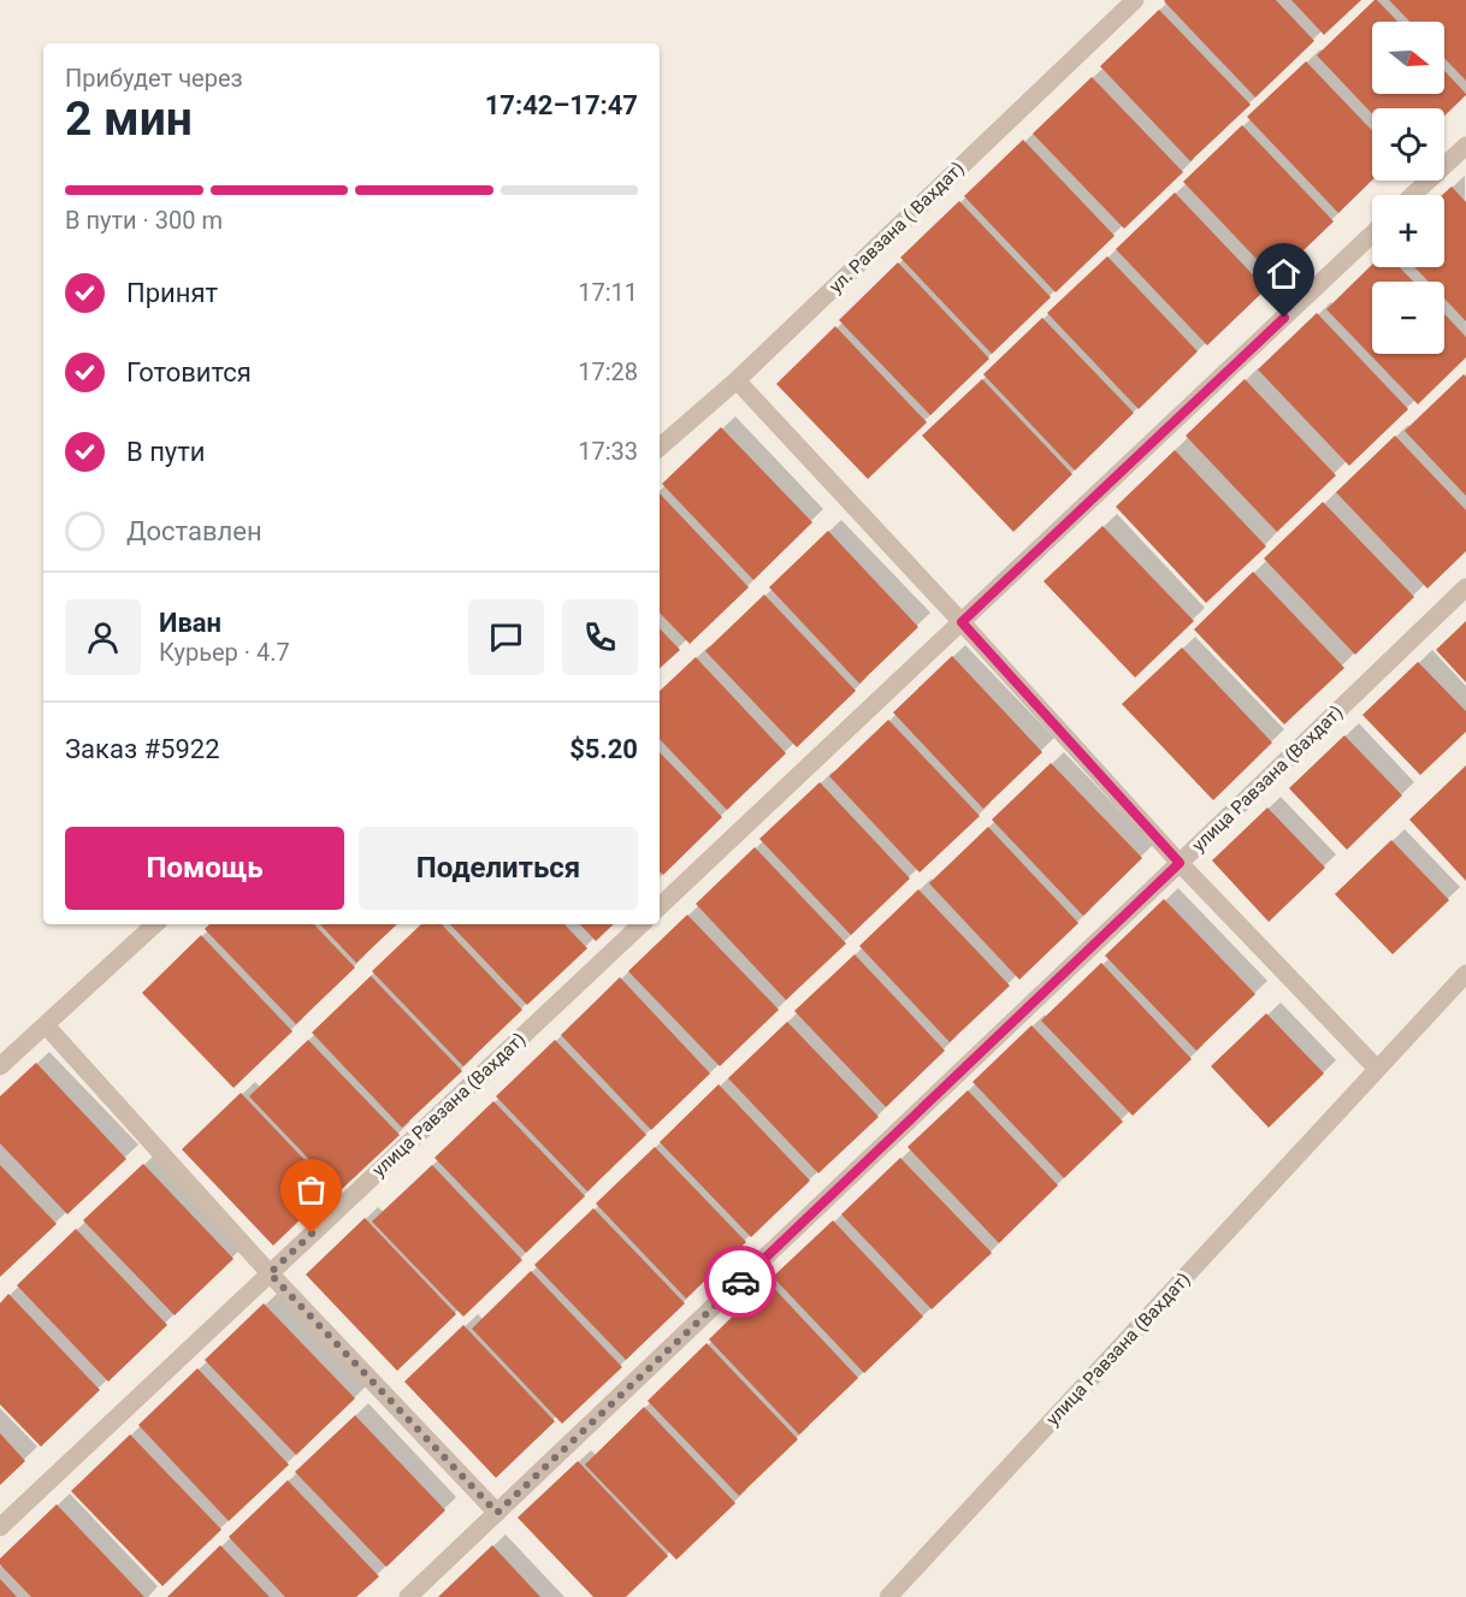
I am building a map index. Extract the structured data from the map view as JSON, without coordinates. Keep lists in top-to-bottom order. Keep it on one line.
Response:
{"streets":{"street":["ул. Равзана ( Вахдат)","улица Равзана (Вахдат)"]},"north":"right","page":{"map_buttons":["+","−"],"heading":["2 мин","Прибудет через","17:42–17:47"],"panel":["Иван","Курьер · 4.7","Заказ #5922","$5.20"],"bar":"В пути · 300 m","list":[["Принят","17:11"],["Готовится","17:28"],["В пути","17:33"],"Доставлен"],"buttons":["Помощь","Поделиться"]}}
